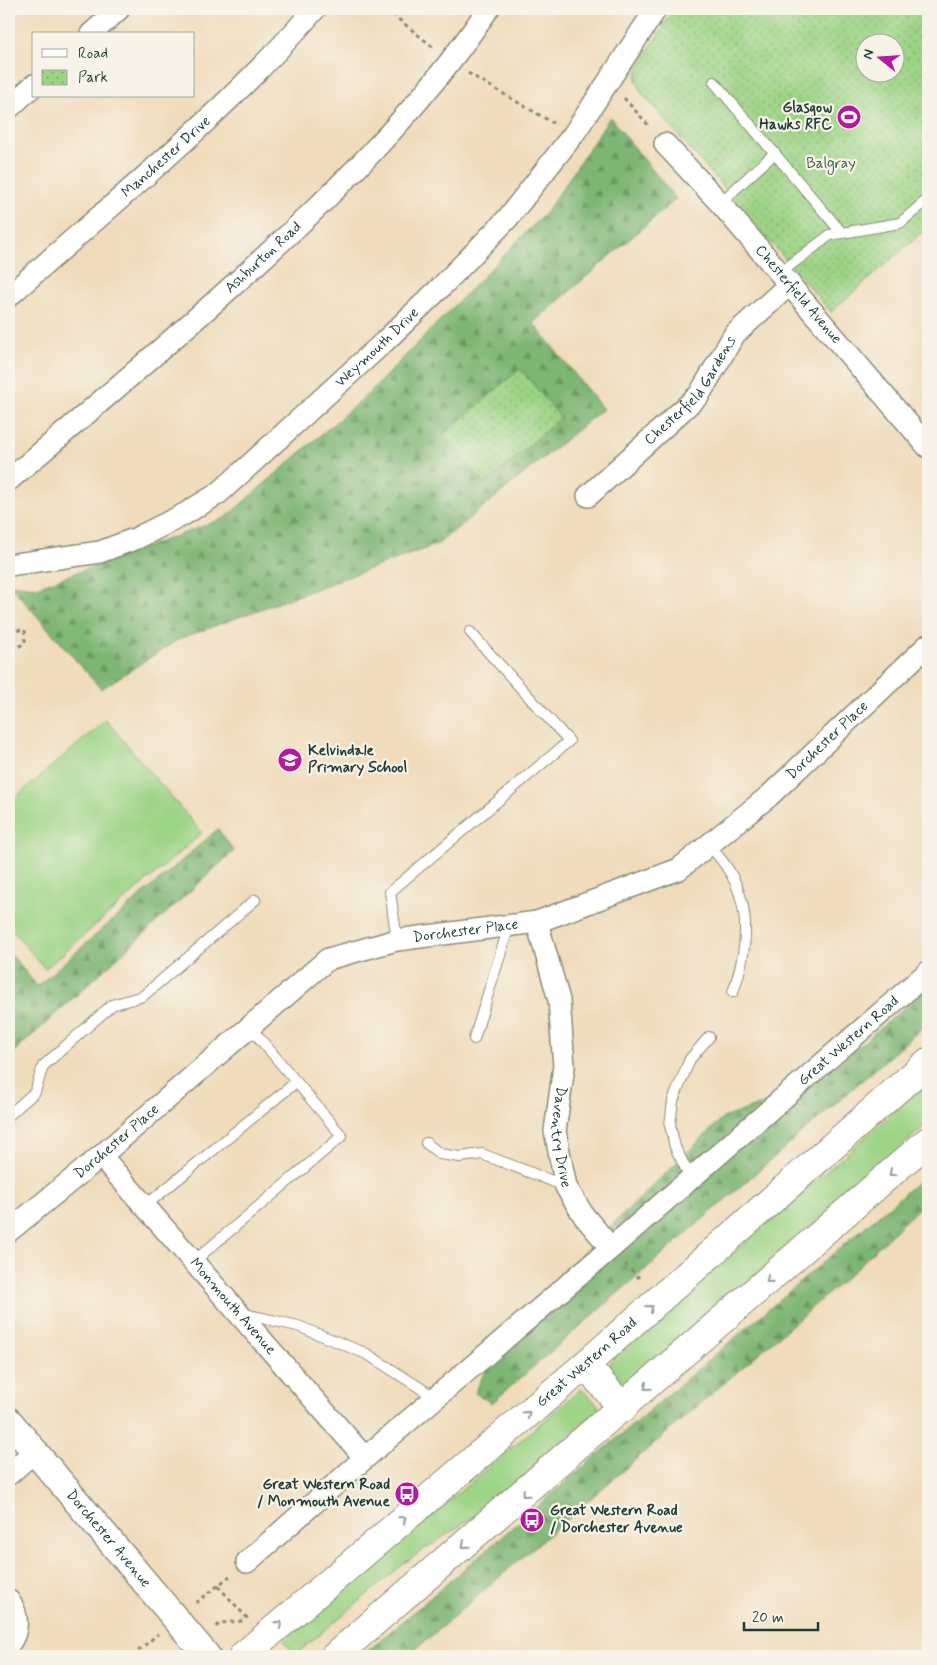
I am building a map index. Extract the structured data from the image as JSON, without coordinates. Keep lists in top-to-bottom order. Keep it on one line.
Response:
{"streets":{"main road":["Great Western Road"],"street":["Manchester Drive","Ashburton Road","Chesterfield Avenue","Weymouth Drive","Chesterfield Gardens","Dorchester Place","Daventry Drive","Monmouth Avenue","Dorchester Avenue"]},"crossings":[["Chesterfield Avenue","Chesterfield Gardens"],["Dorchester Place","Daventry Drive"],["Dorchester Place","Monmouth Avenue"],["Great Western Road","Daventry Drive"],["Great Western Road","Monmouth Avenue"]],"parks":["Balgray"],"places":{"sports":["Glasgow Hawks RFC"],"school or university":["Kelvindale Primary School"],"bus stop":["Great Western Road / Monmouth Avenue","Great Western Road / Dorchester Avenue"]},"legend":["Road","Park"],"scale_bar":"20 m","north":"left"}
